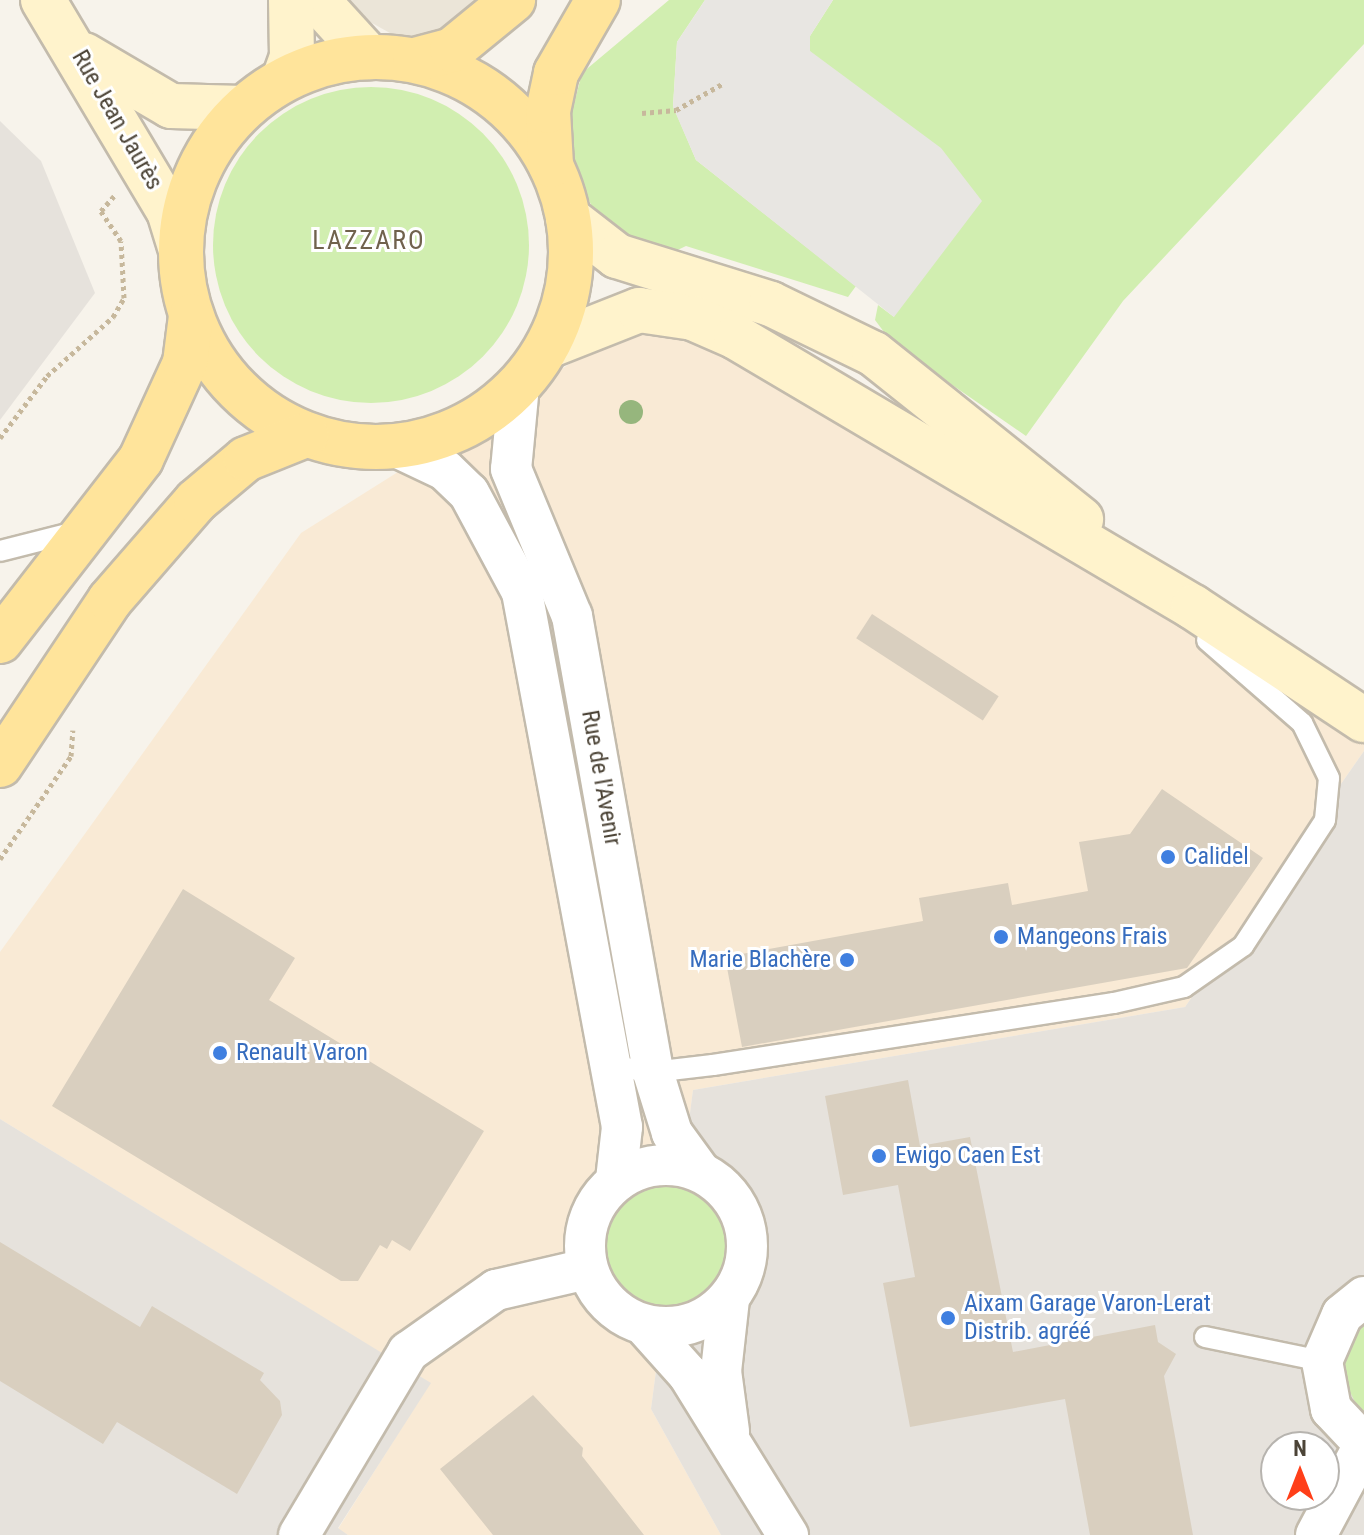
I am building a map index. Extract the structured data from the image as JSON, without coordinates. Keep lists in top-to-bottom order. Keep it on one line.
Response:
{"streets":{"main road":["Rue Jean Jaurès"],"street":["Rue de l'Avenir"]},"districts":["LAZZARO"],"places":["Calidel","Mangeons Frais","Marie Blachère","Renault Varon","Ewigo Caen Est","Aixam Garage Varon-Lerat Distrib. agréé"],"north":"top"}
